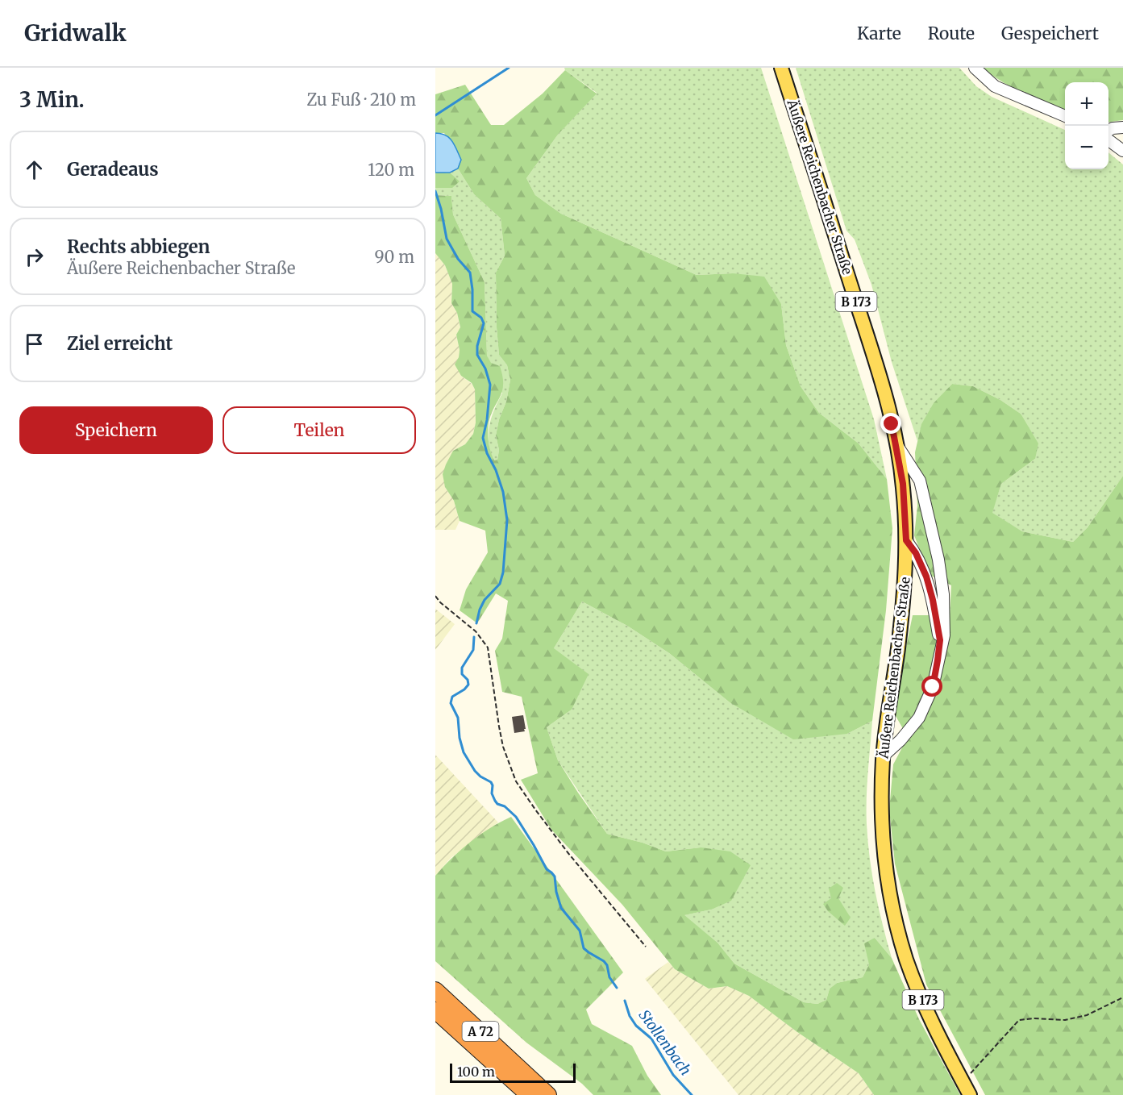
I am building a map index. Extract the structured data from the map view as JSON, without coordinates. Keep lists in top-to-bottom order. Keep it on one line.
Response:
{"streets":{"highway":["A 72"],"main road":["Äußere Reichenbacher Straße","B 173"]},"water":["Stollenbach"],"scale_bar":"100 m","page":{"header":"Gridwalk","nav":["Karte","Route","Gespeichert"],"heading":["3 Min.","Zu Fuß · 210 m"],"map_buttons":["+","−"],"list":[["Geradeaus","120 m"],["Rechts abbiegen","Äußere Reichenbacher Straße","90 m"],"Ziel erreicht"],"buttons":["Speichern","Teilen"],"scale":"100 m"}}
